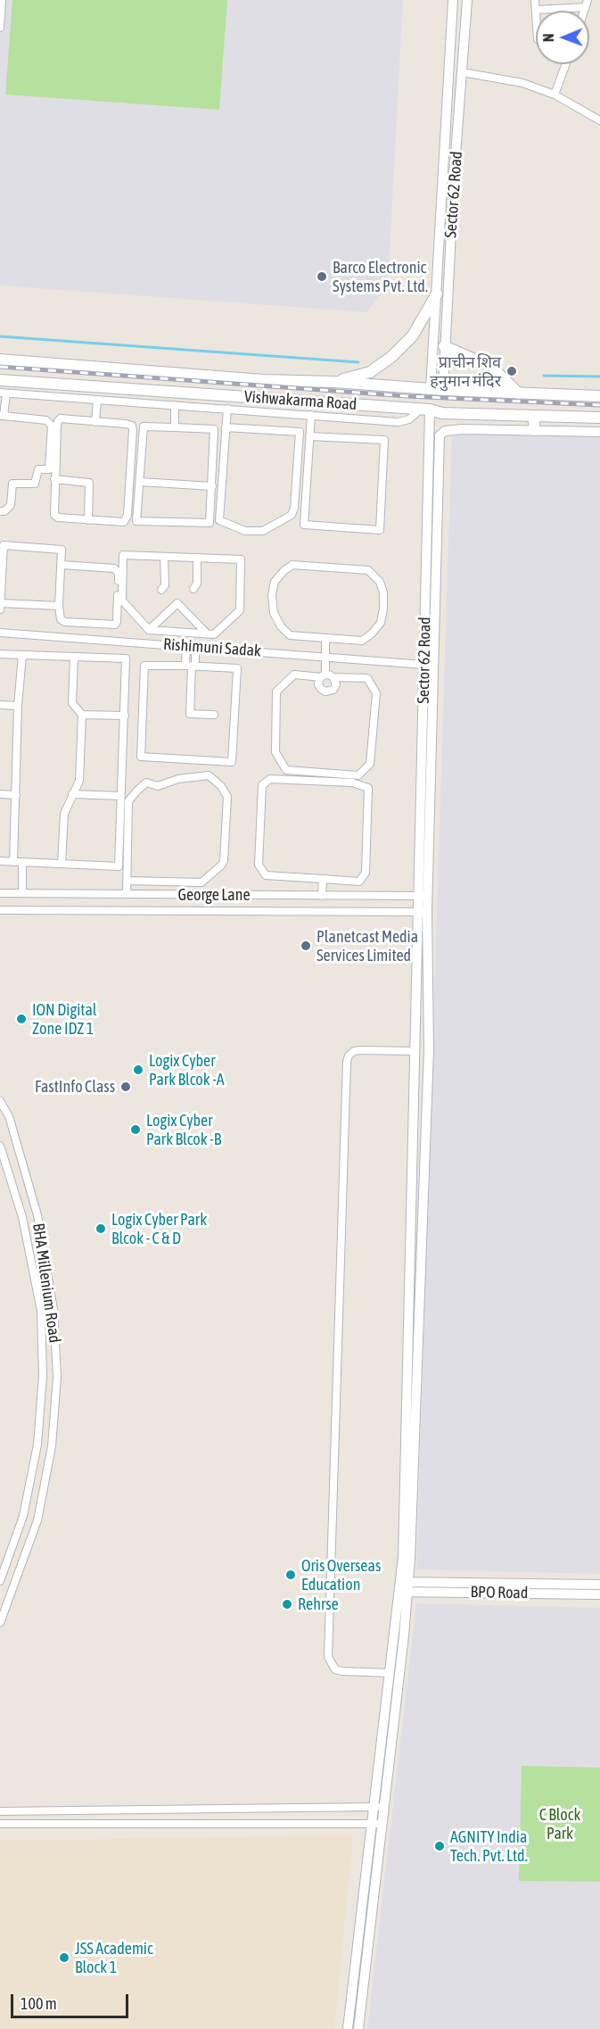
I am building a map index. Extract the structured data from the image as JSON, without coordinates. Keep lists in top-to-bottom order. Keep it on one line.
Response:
{"streets":{"main road":["Vishwakarma Road"],"street":["Sector 62 Road","Rishimuni Sadak","George Lane","BHA Millenium Road","BPO Road"]},"crossings":[["Sector 62 Road","Vishwakarma Road"],["Sector 62 Road","Rishimuni Sadak"],["Sector 62 Road","George Lane"]],"parks":["C Block Park"],"places":["Barco Electronic Systems Pvt. Ltd.","प्राचीन शिव हनुमान मंदिर","Planetcast Media Services Limited","ION Digital Zone IDZ 1","Logix Cyber Park Blcok -A","FastInfo Class","Logix Cyber Park Blcok -B","Logix Cyber Park Blcok - C & D","Oris Overseas Education","Rehrse","AGNITY India Tech. Pvt. Ltd.","JSS Academic Block 1"],"scale_bar":"100 m","north":"left"}
